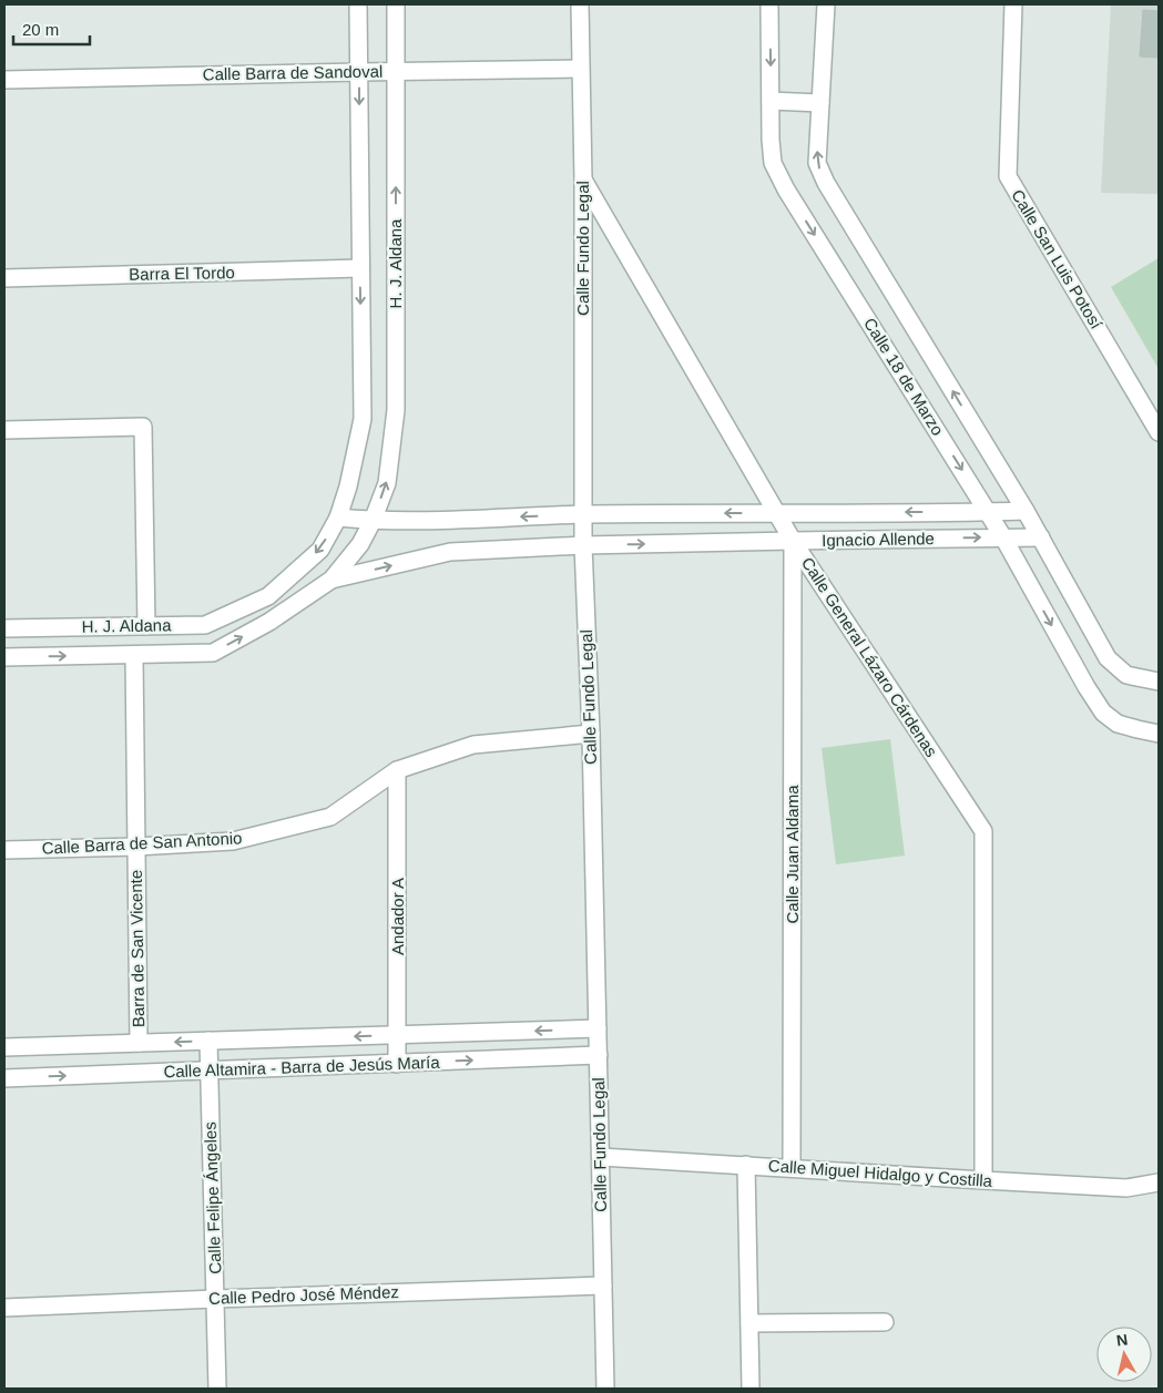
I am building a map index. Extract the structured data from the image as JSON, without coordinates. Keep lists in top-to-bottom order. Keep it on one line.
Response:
{"streets":{"street":["Calle Barra de Sandoval","Calle Fundo Legal","Calle San Luis Potosí","H. J. Aldana","Barra El Tordo","Calle 18 de Marzo","Ignacio Allende","Calle General Lázaro Cárdenas","Calle Barra de San Antonio","Calle Juan Aldama","Andador A","Barra de San Vicente","Calle Altamira - Barra de Jesús María","Calle Miguel Hidalgo y Costilla","Calle Felipe Ángeles","Calle Pedro José Méndez"]},"crossings":[["Calle Barra de Sandoval","Calle Fundo Legal"],["Calle Barra de Sandoval","H. J. Aldana"],["Calle Fundo Legal","H. J. Aldana"],["Calle Fundo Legal","Ignacio Allende"],["Calle Fundo Legal","Calle General Lázaro Cárdenas"],["Calle Fundo Legal","Calle Barra de San Antonio"],["Calle Fundo Legal","Calle Altamira - Barra de Jesús María"],["Calle Fundo Legal","Calle Miguel Hidalgo y Costilla"],["Calle Fundo Legal","Calle Pedro José Méndez"],["H. J. Aldana","Barra El Tordo"],["H. J. Aldana","Ignacio Allende"],["H. J. Aldana","Barra de San Vicente"],["Calle 18 de Marzo","Ignacio Allende"],["Ignacio Allende","Calle General Lázaro Cárdenas"],["Ignacio Allende","Calle Juan Aldama"],["Calle General Lázaro Cárdenas","Calle Juan Aldama"],["Calle General Lázaro Cárdenas","Calle Miguel Hidalgo y Costilla"],["Calle Barra de San Antonio","Andador A"],["Calle Barra de San Antonio","Barra de San Vicente"],["Calle Juan Aldama","Calle Miguel Hidalgo y Costilla"],["Andador A","Calle Altamira - Barra de Jesús María"],["Barra de San Vicente","Calle Altamira - Barra de Jesús María"],["Calle Altamira - Barra de Jesús María","Calle Felipe Ángeles"],["Calle Felipe Ángeles","Calle Pedro José Méndez"]],"scale_bar":"20 m","north":"top"}
